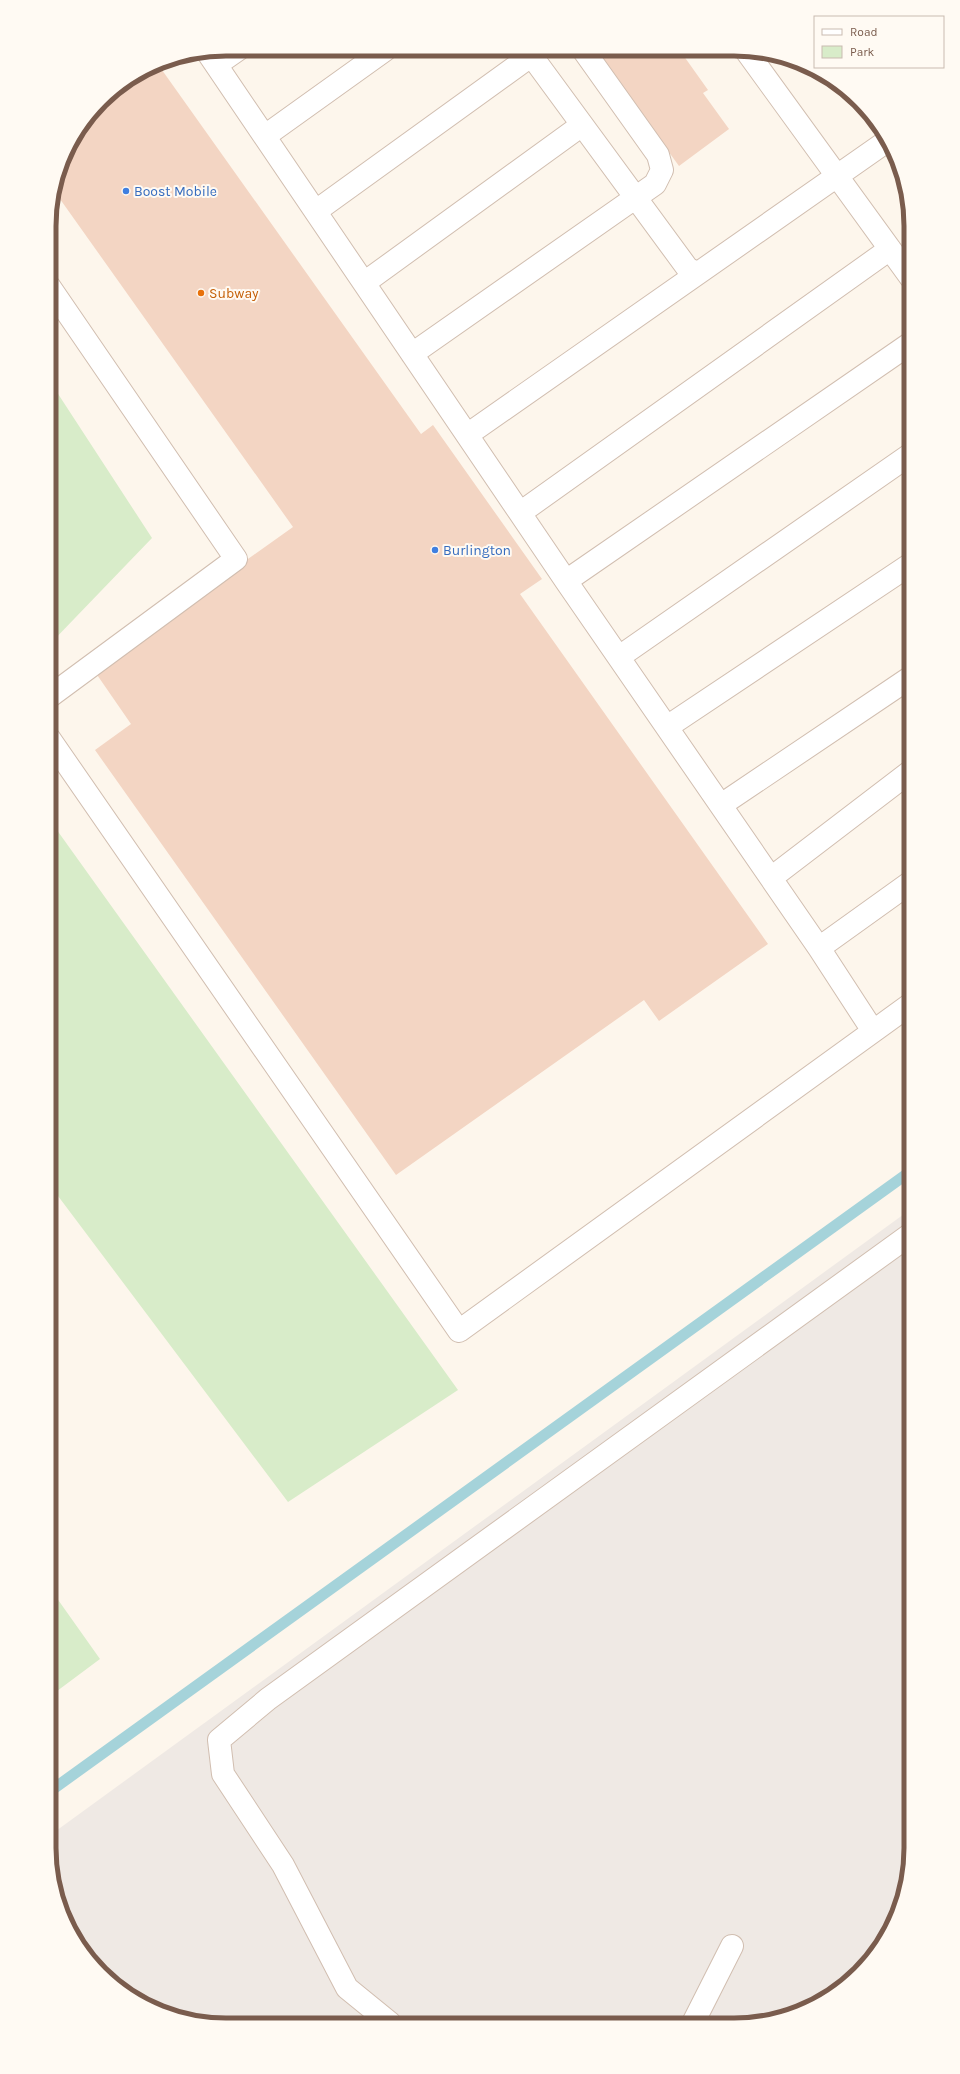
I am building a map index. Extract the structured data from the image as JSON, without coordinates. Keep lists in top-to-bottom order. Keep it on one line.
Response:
{"places":["Boost Mobile","Subway","Burlington"],"legend":["Road","Park"]}
